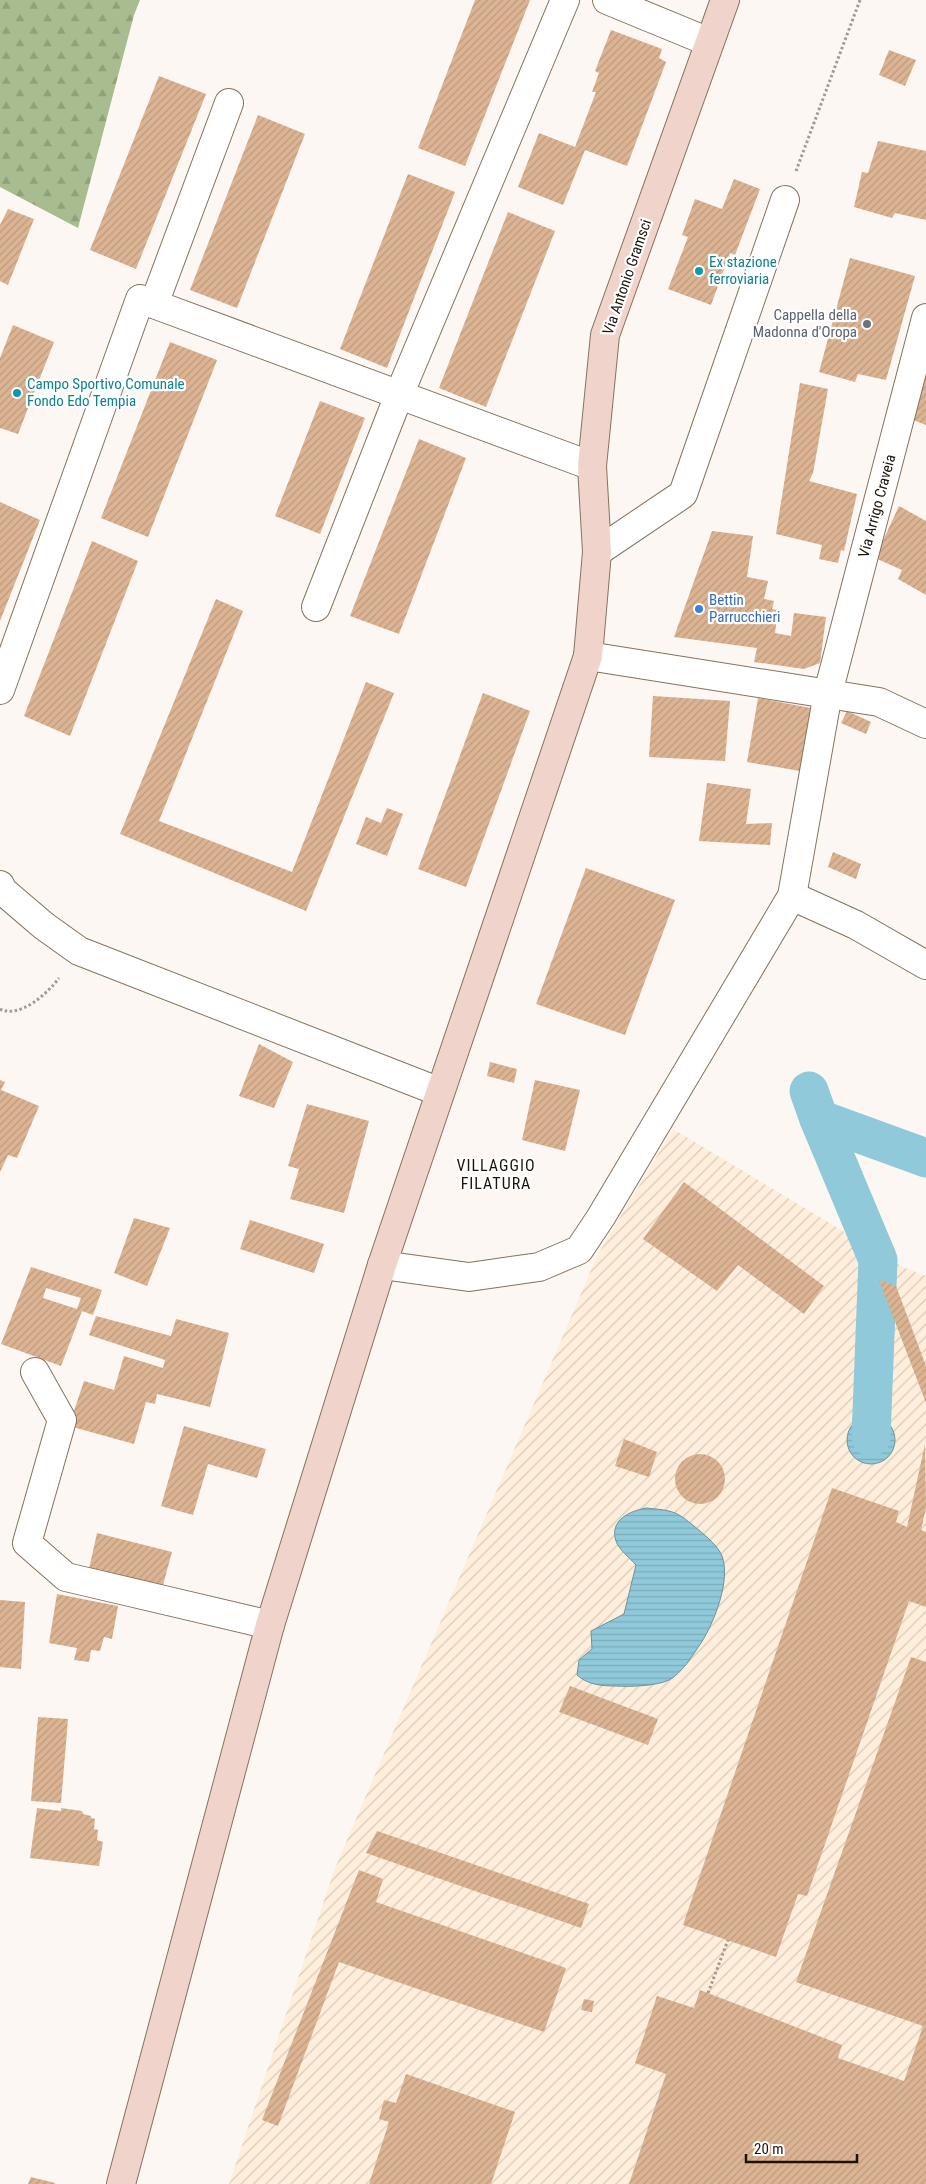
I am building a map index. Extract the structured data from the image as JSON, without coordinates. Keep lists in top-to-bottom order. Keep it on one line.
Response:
{"streets":{"street":["Via Antonio Gramsci","Via Arrigo Craveia"]},"districts":["VILLAGGIO FILATURA"],"places":["Ex stazione ferroviaria","Cappella della Madonna d'Oropa","Campo Sportivo Comunale Fondo Edo Tempia","Bettin Parrucchieri"],"scale_bar":"20 m"}
